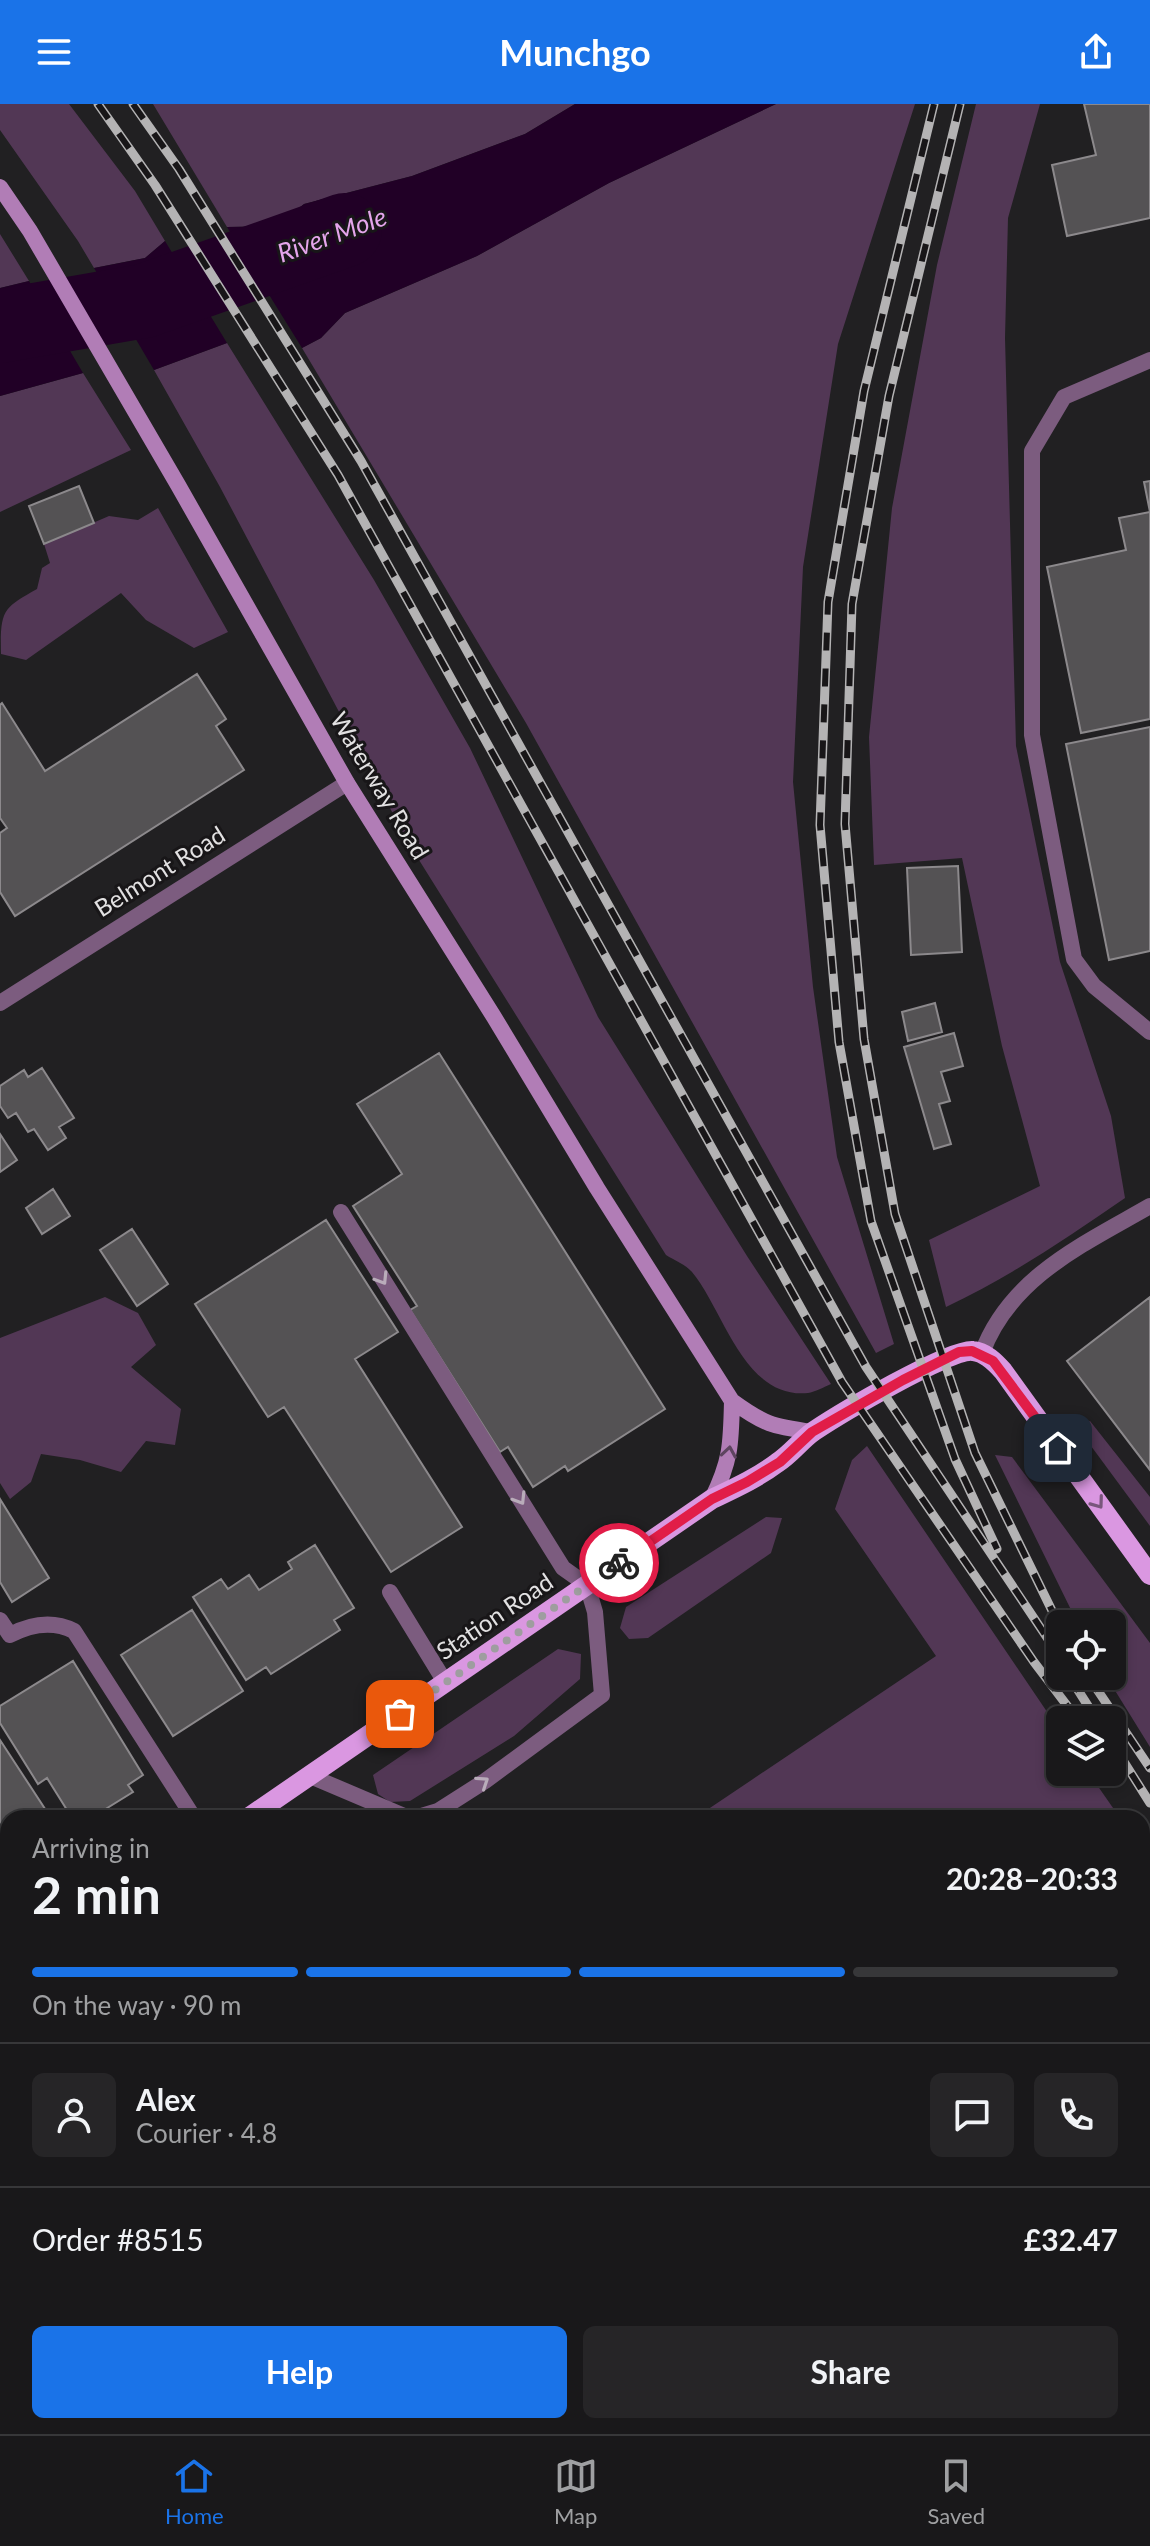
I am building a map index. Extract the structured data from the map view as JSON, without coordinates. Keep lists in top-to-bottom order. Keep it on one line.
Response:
{"streets":{"main road":["Waterway Road","Station Road"],"street":["Belmont Road"]},"crossings":[["Waterway Road","Belmont Road"],["Waterway Road","Station Road"]],"water":["River Mole"],"page":{"header":"Munchgo","heading":["2 min","Arriving in","20:28–20:33"],"panel":["Alex","Courier · 4.8","Order #8515","£32.47"],"bar":"On the way · 90 m","buttons":["Help","Share"],"tabs":["Home","Map","Saved"]}}
